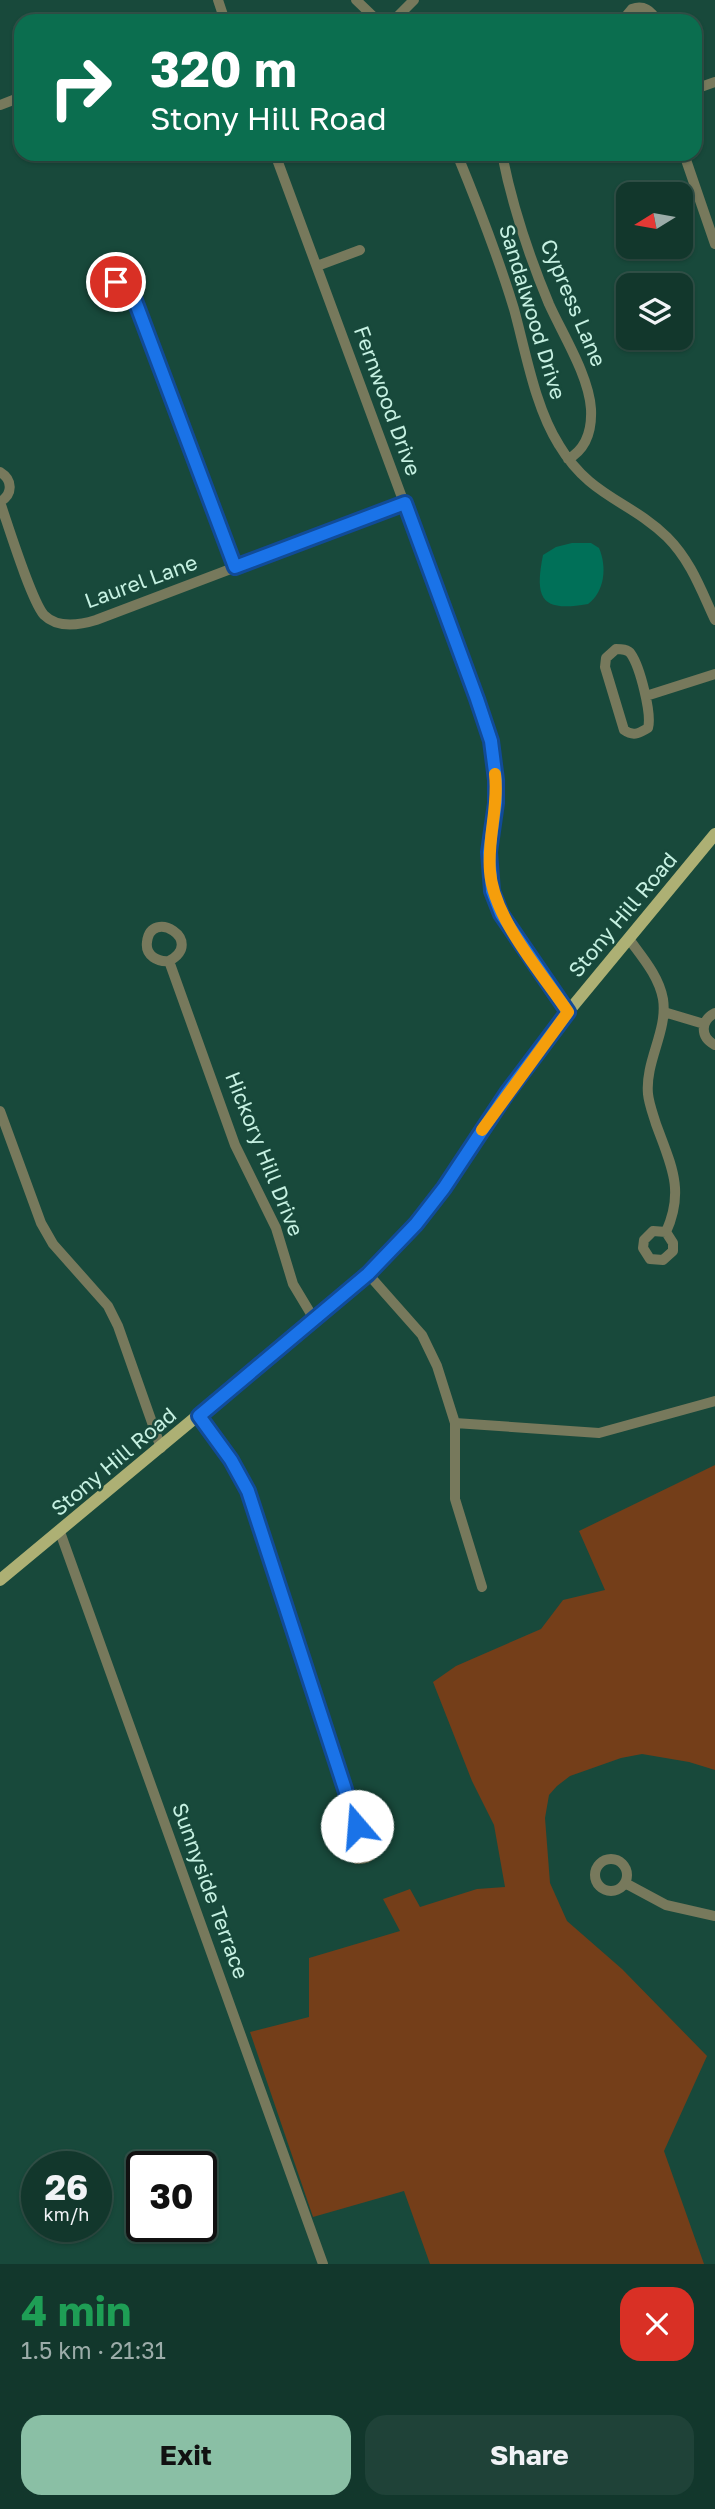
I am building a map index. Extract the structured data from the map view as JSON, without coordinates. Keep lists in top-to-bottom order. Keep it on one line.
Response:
{"streets":{"main road":["Stony Hill Road"],"street":["Cypress Lane","Sandalwood Drive","Fernwood Drive","Laurel Lane","Hickory Hill Drive","Sunnyside Terrace"]},"crossings":[["Cypress Lane","Sandalwood Drive"],["Fernwood Drive","Laurel Lane"],["Fernwood Drive","Stony Hill Road"],["Stony Hill Road","Hickory Hill Drive"],["Stony Hill Road","Sunnyside Terrace"]],"north":"left","page":{"turn":["320 m","Stony Hill Road"],"speed":"26 km/h","limit":"30","heading":["4 min","1.5 km · 21:31"],"buttons":["Exit","Share"]}}
